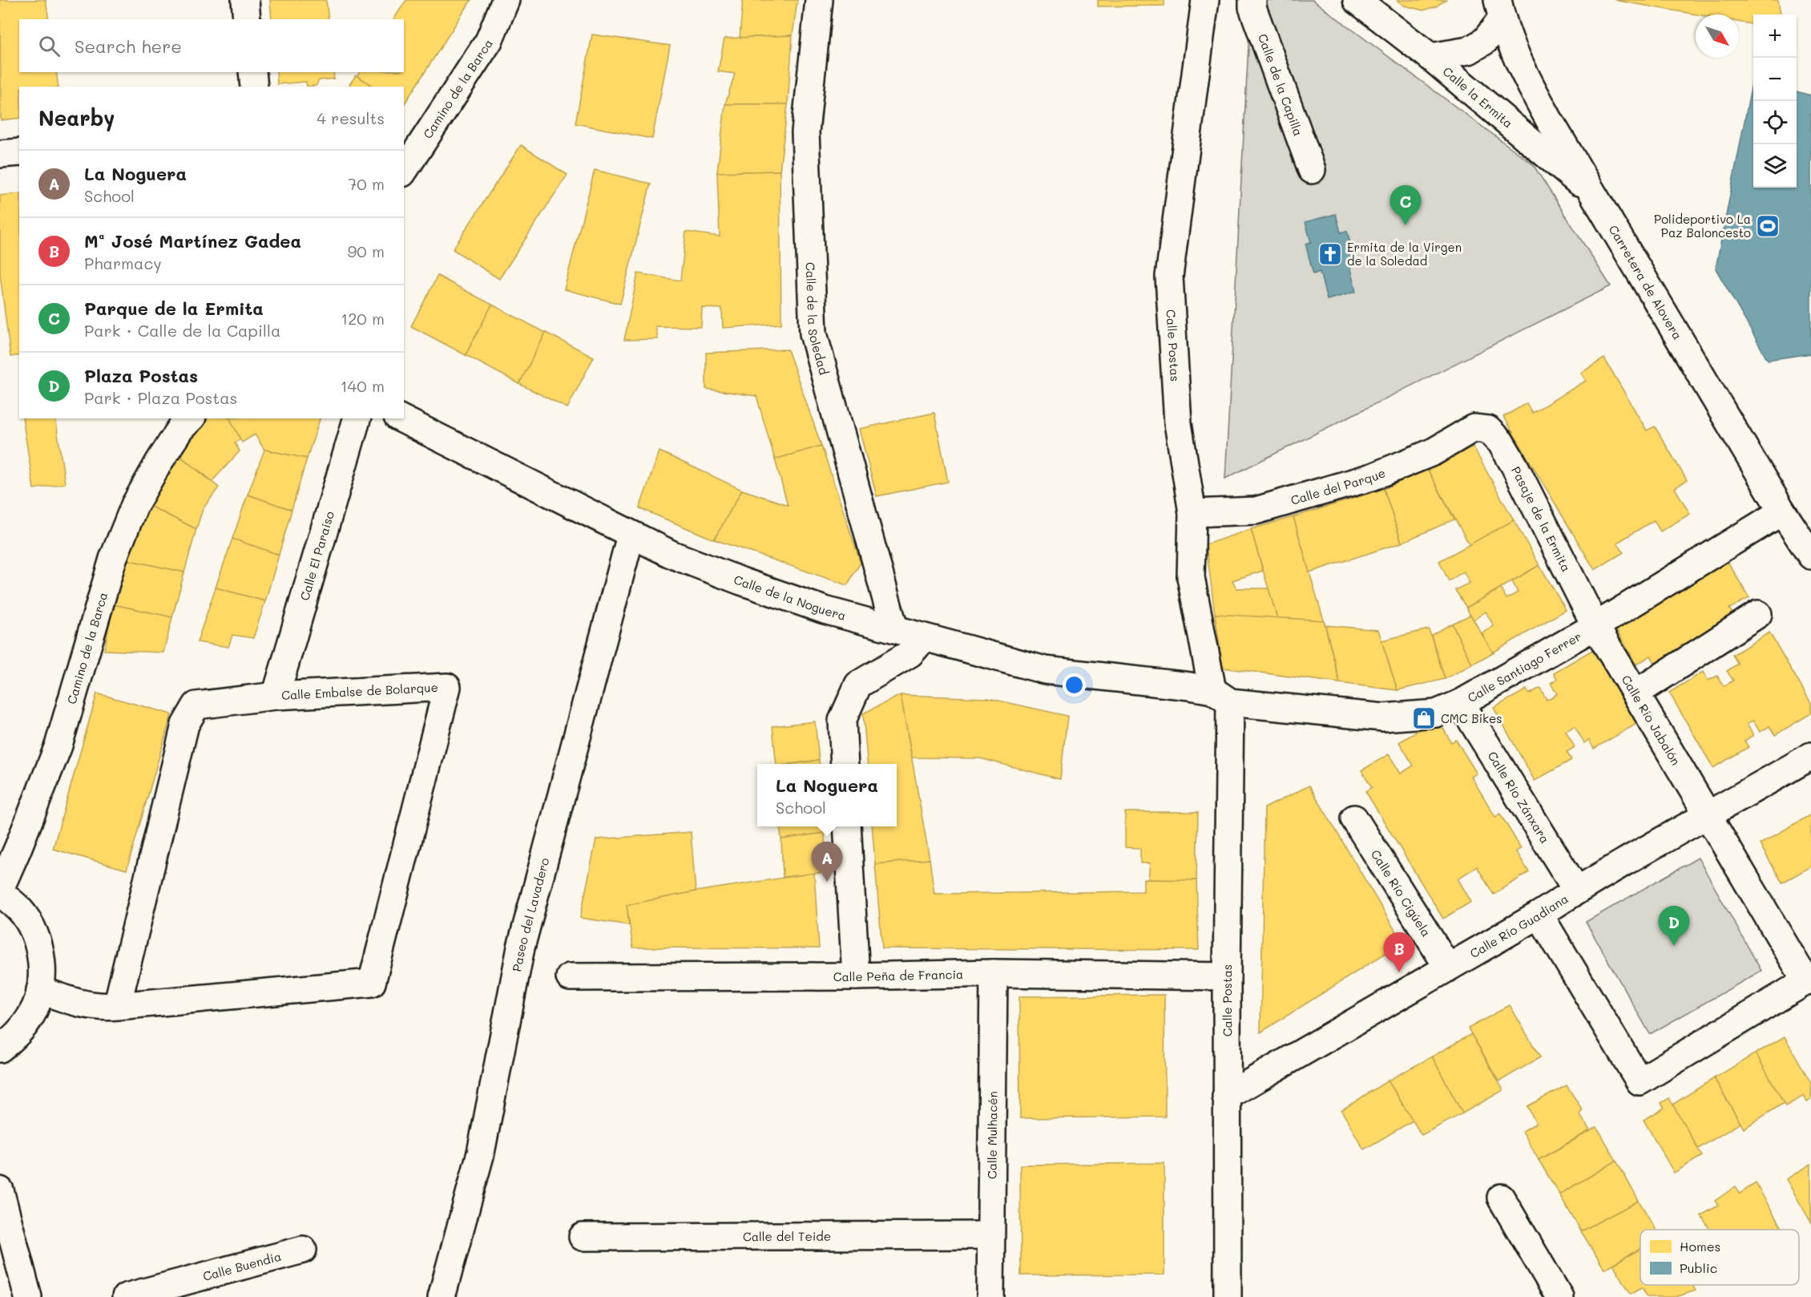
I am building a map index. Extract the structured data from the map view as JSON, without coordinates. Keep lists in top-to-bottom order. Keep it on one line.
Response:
{"streets":{"street":["Calle de la Capilla","Camino de la Barca","Calle la Ermita","Carretera de Alovera","Calle de la Soledad","Calle Postas","Calle del Parque","Pasaje de la Ermita","Calle El Paraiso","Calle de la Noguera","Calle Santiago Ferrer","Calle Embalse de Bolarque","Calle Río Jabalón","Calle Río Zánxara","Calle Río Cigúela","Paseo del Lavadero","Calle Río Guadiana","Calle Peña de Francia","Calle Mulhacén","Calle del Teide","Calle Buendía"]},"crossings":[["Calle la Ermita","Carretera de Alovera"],["Carretera de Alovera","Calle Santiago Ferrer"],["Calle de la Soledad","Calle de la Noguera"],["Calle Postas","Calle del Parque"],["Calle Postas","Calle de la Noguera"],["Calle Postas","Calle Santiago Ferrer"],["Calle Postas","Calle Río Guadiana"],["Calle Postas","Calle Peña de Francia"],["Calle del Parque","Pasaje de la Ermita"],["Pasaje de la Ermita","Calle Santiago Ferrer"],["Pasaje de la Ermita","Calle Río Jabalón"],["Calle El Paraiso","Calle Embalse de Bolarque"],["Calle de la Noguera","Calle Santiago Ferrer"],["Calle de la Noguera","Paseo del Lavadero"],["Calle Santiago Ferrer","Calle Río Jabalón"],["Calle Santiago Ferrer","Calle Río Zánxara"],["Calle Río Jabalón","Calle Río Guadiana"],["Calle Río Zánxara","Calle Río Guadiana"],["Calle Río Cigúela","Calle Río Guadiana"],["Calle Peña de Francia","Calle Mulhacén"],["Calle Mulhacén","Calle del Teide"]],"places":{"sports":["Polideportivo La Paz Baloncesto"],"church":["Ermita de la Virgen de la Soledad"],"shop":["CMC Bikes"]},"legend":["Homes","Public"],"north":"bottom right","page":{"map_buttons":["+","−"],"search":"Search here","heading":["Nearby","4 results"],"list":[{"mark":"A","name":"La Noguera","note":"School","value":"70 m"},{"mark":"B","name":"Mª José Martínez Gadea","note":"Pharmacy","value":"90 m"},{"mark":"C","name":"Parque de la Ermita","note":"Park · Calle de la Capilla","value":"120 m"},{"mark":"D","name":"Plaza Postas","note":"Park · Plaza Postas","value":"140 m"}],"pins":["C","A","D","B"],"popup":["La Noguera","School"]}}
